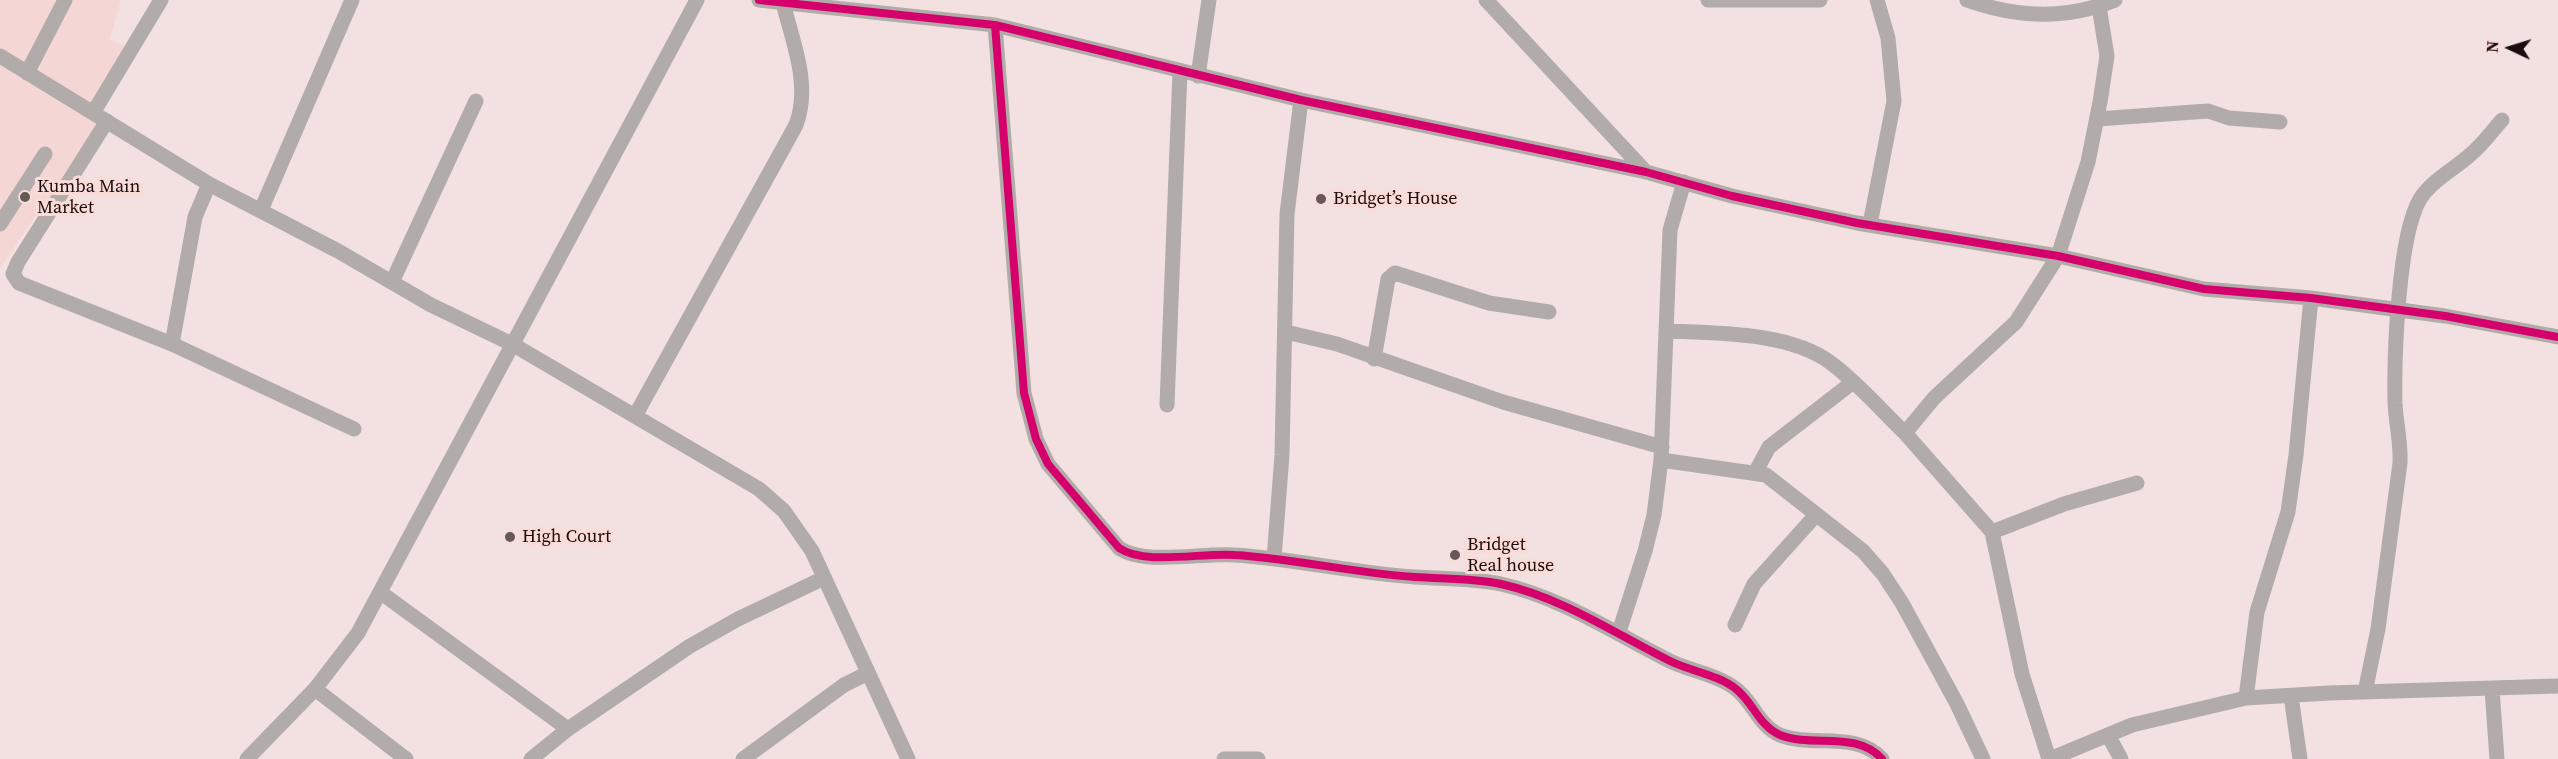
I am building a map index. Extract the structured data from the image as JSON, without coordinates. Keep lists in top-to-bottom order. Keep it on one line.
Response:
{"places":["Kumba Main Market","Bridget’s House","High Court","Bridget Real house"],"north":"left"}
